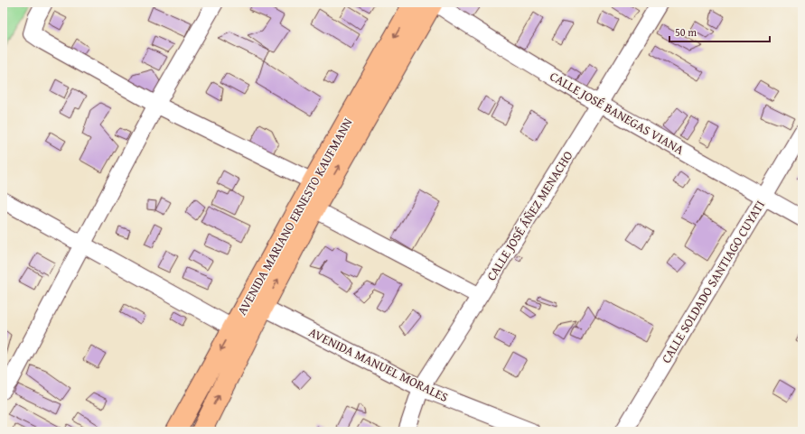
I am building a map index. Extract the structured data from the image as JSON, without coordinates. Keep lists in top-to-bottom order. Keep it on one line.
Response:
{"streets":{"main road":["AVENIDA MARIANO ERNESTO KAUFMANN"],"street":["CALLE JOSÉ BANEGAS VIANA","CALLE JOSÉ ÁÑEZ MENACHO","CALLE SOLDADO SANTIAGO CUYATI","AVENIDA MANUEL MORALES"]},"crossings":[["CALLE JOSÉ BANEGAS VIANA","CALLE JOSÉ ÁÑEZ MENACHO"],["CALLE JOSÉ BANEGAS VIANA","AVENIDA MARIANO ERNESTO KAUFMANN"],["CALLE JOSÉ BANEGAS VIANA","CALLE SOLDADO SANTIAGO CUYATI"],["CALLE JOSÉ ÁÑEZ MENACHO","AVENIDA MANUEL MORALES"],["AVENIDA MARIANO ERNESTO KAUFMANN","AVENIDA MANUEL MORALES"]],"scale_bar":"50 m"}
